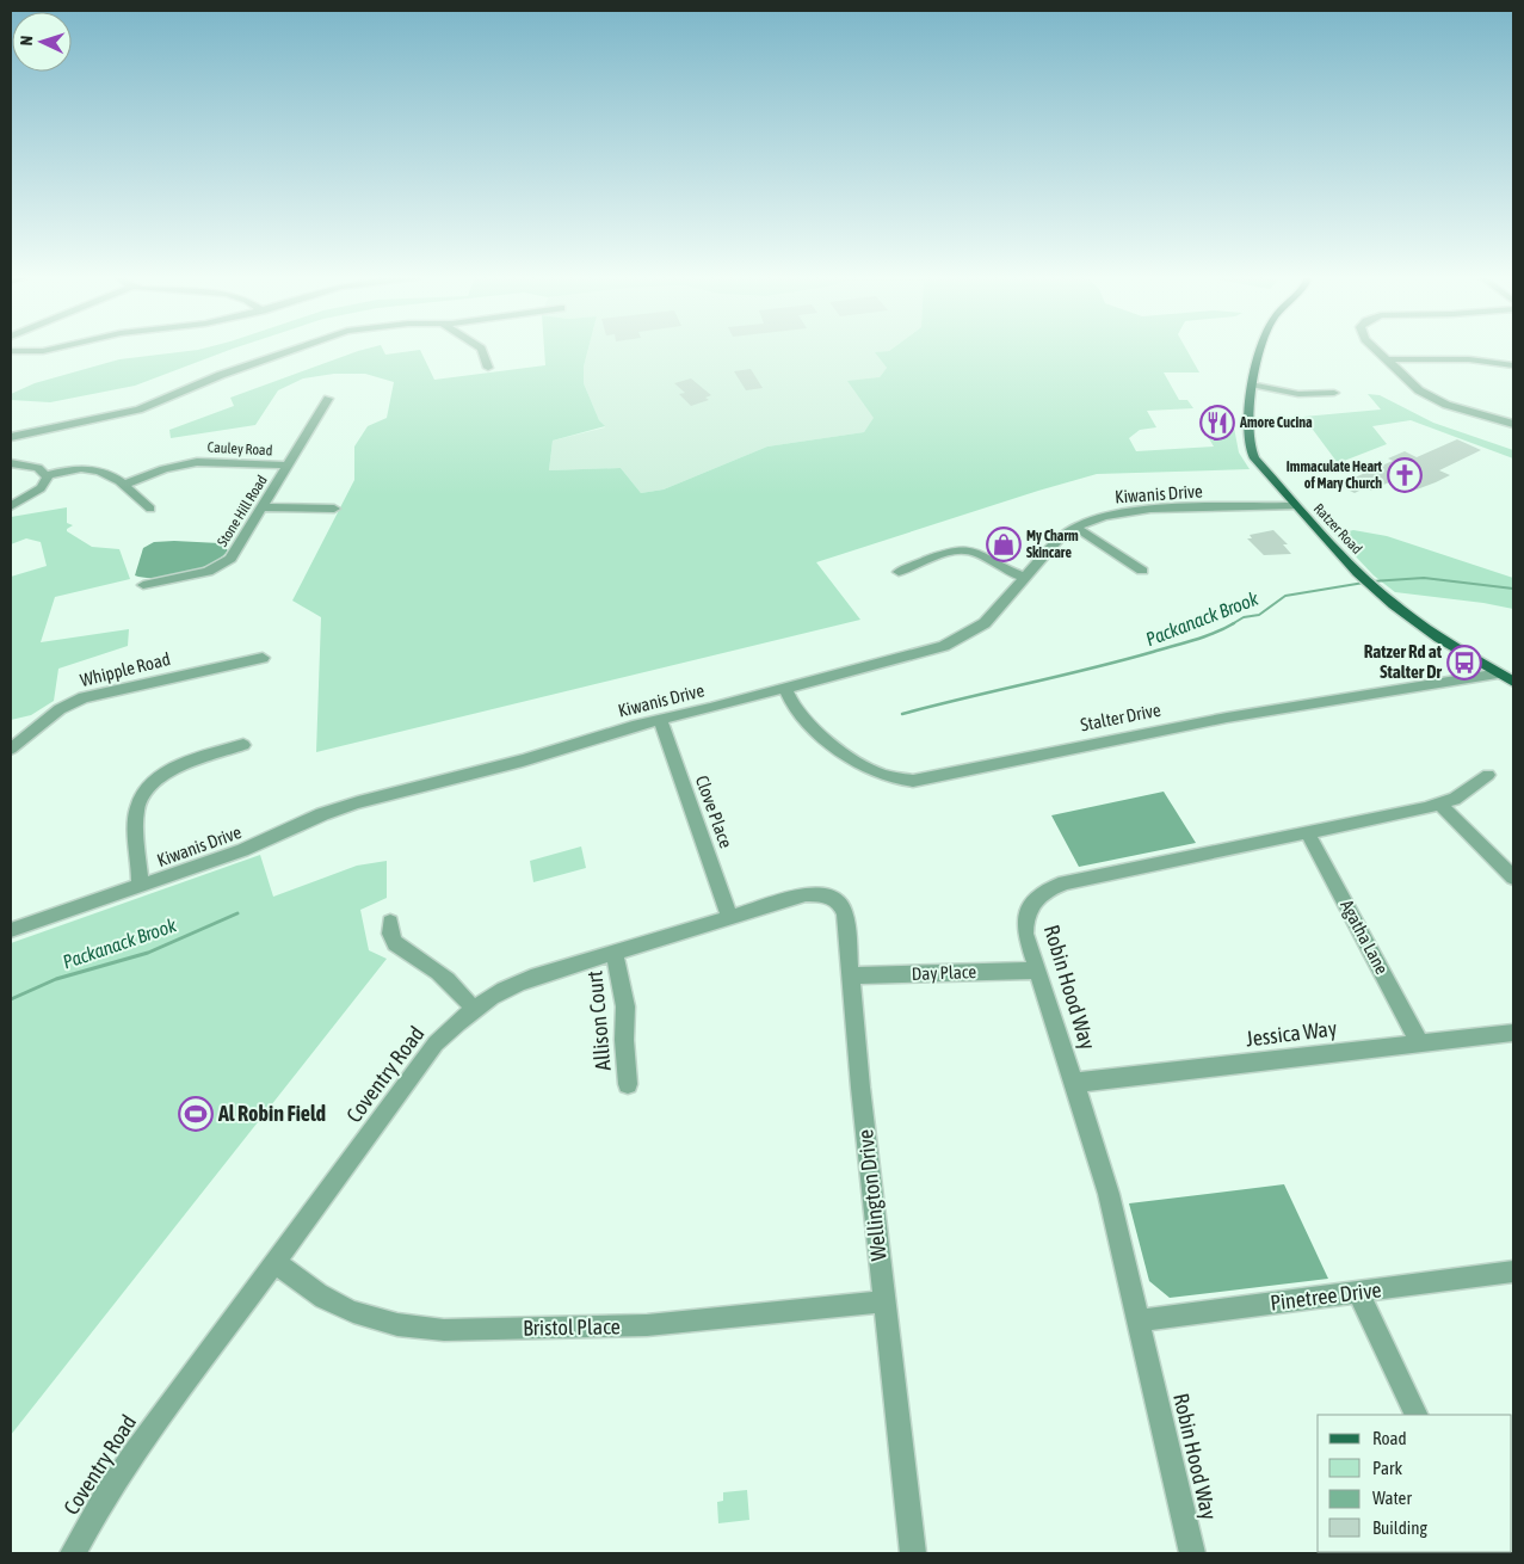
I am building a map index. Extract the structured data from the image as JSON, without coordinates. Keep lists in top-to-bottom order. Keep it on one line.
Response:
{"streets":{"main road":["Ratzer Road"],"street":["Cauley Road","Kiwanis Drive","Stone Hill Road","Whipple Road","Stalter Drive","Clove Place","Agatha Lane","Day Place","Robin Hood Way","Allison Court","Jessica Way","Coventry Road","Wellington Drive","Pinetree Drive","Bristol Place"]},"crossings":[["Cauley Road","Stone Hill Road"],["Kiwanis Drive","Ratzer Road"],["Kiwanis Drive","Stalter Drive"],["Kiwanis Drive","Clove Place"],["Ratzer Road","Stalter Drive"],["Clove Place","Coventry Road"],["Agatha Lane","Robin Hood Way"],["Agatha Lane","Jessica Way"],["Day Place","Robin Hood Way"],["Day Place","Wellington Drive"],["Robin Hood Way","Jessica Way"],["Robin Hood Way","Pinetree Drive"],["Allison Court","Coventry Road"],["Coventry Road","Wellington Drive"],["Coventry Road","Bristol Place"],["Wellington Drive","Bristol Place"]],"water":["Packanack Brook"],"places":{"restaurant":["Amore Cucina"],"church":["Immaculate Heart of Mary Church"],"shop":["My Charm Skincare"],"bus stop":["Ratzer Rd at Stalter Dr"],"sports":["Al Robin Field"]},"legend":["Road","Park","Water","Building"],"north":"left"}
